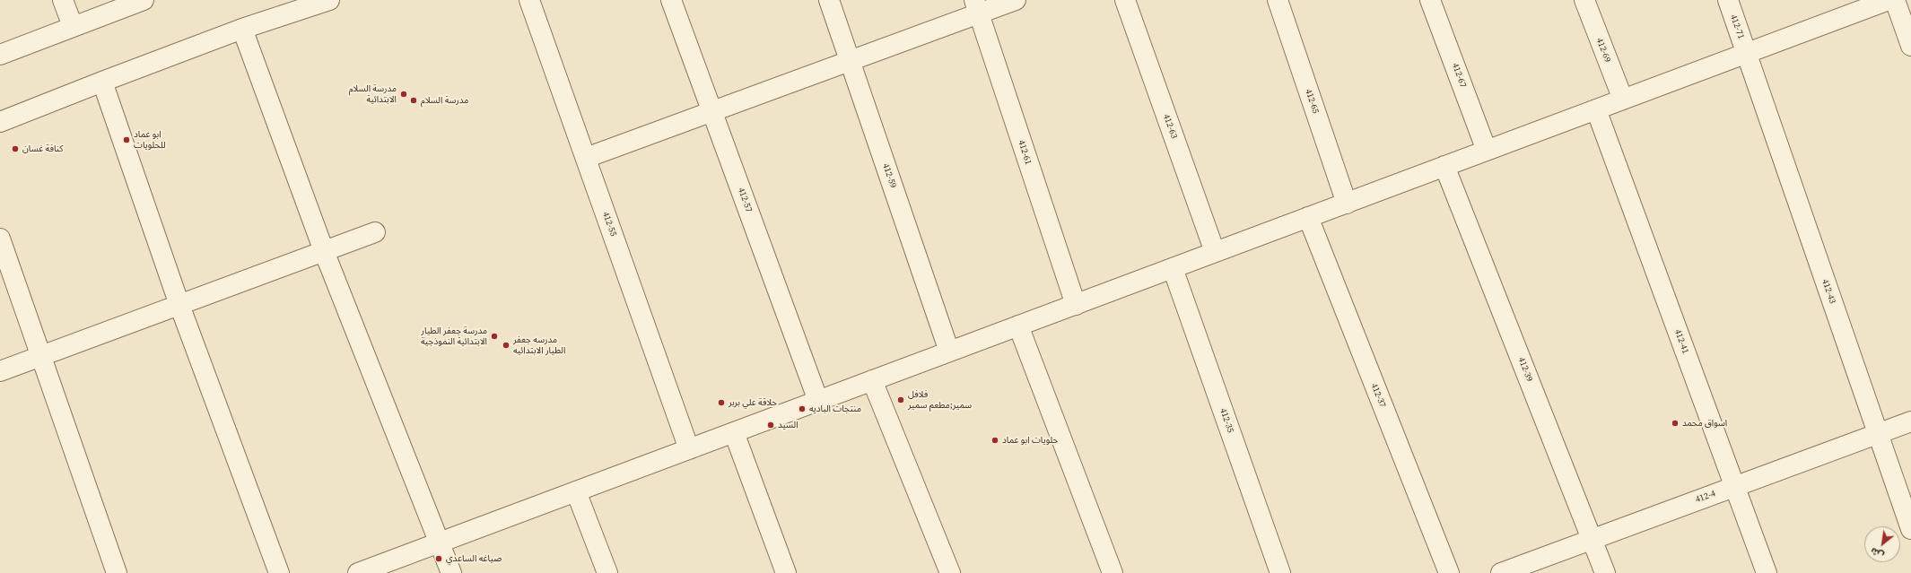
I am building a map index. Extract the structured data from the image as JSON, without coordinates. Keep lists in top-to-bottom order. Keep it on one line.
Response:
{"streets":{"street":["412-71","412-69","412-67","412-65","412-63","412-61","412-59","412-57","412-55","412-43","412-41","412-39","412-37","412-35","412-4"]},"crossings":[["412-71","412-43"],["412-43","412-4"],["412-41","412-4"],["412-39","412-4"]],"places":["مدرسة السلام الابتدائية","مدرسة السلام","ابو عماد للحلويات","كنافة غسان","مدرسة جعفر الطيار الابتدائية النموذجية","مدرسه جعفر الطيار الابتدائيه","فلافل سمير;مطعم سمير","حلاقة علي بربر","منتجات الباديه","اسواق محمد","السيد","حلويات ابو عماد","صياغه الساعدي"],"north":"bottom left"}
